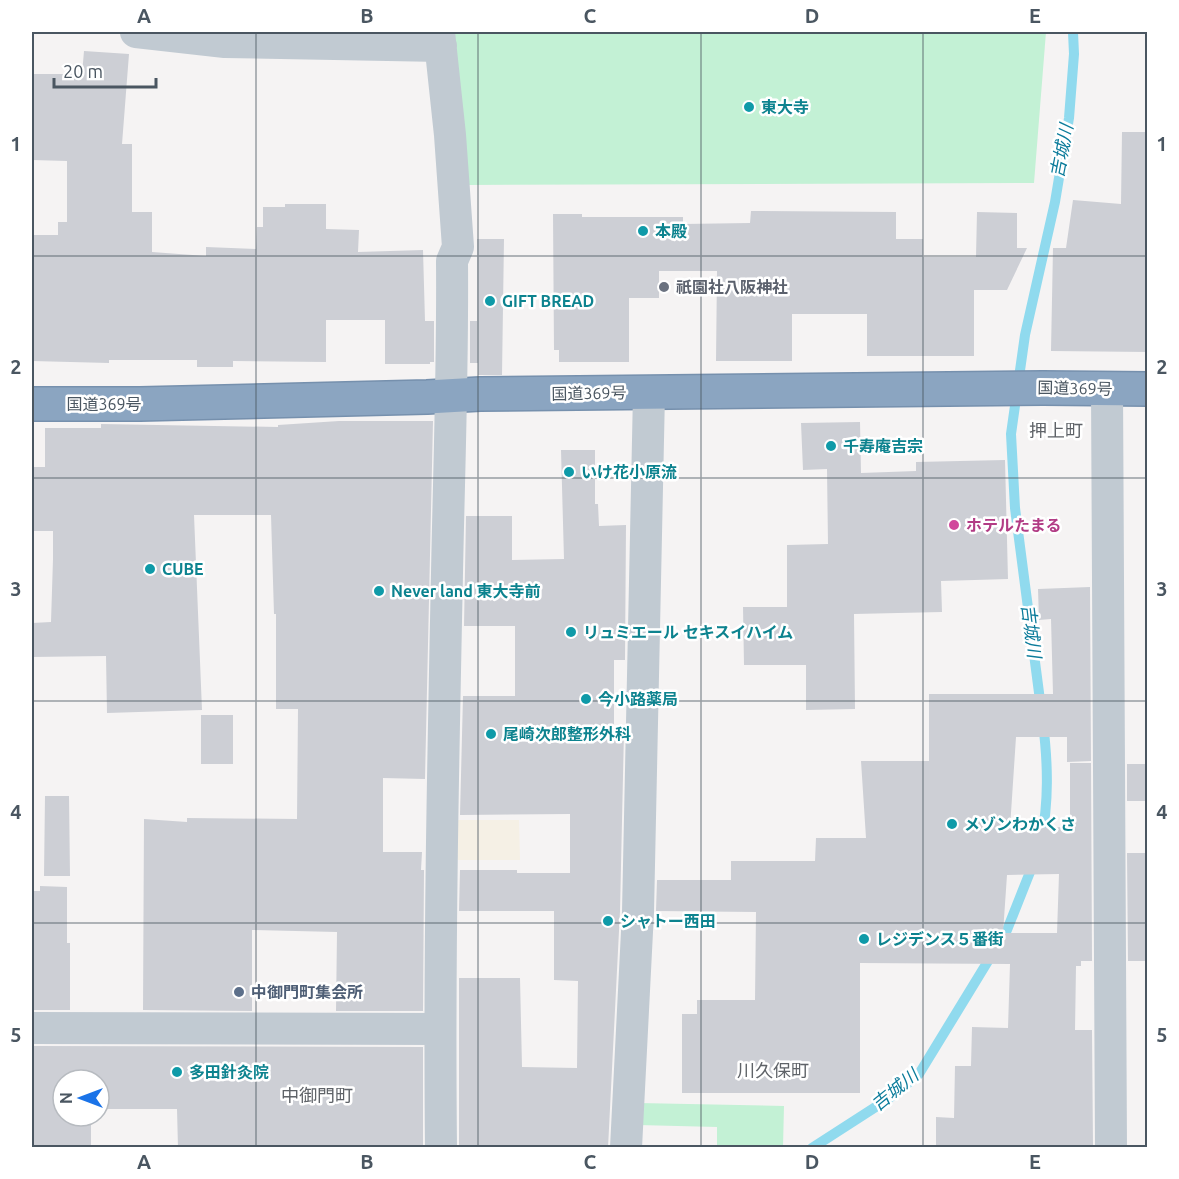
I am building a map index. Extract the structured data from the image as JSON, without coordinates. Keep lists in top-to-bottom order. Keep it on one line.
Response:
{"streets":{"highway":["国道369号"]},"districts":["押上町","川久保町","中御門町"],"water":["吉城川"],"places":["東大寺","本殿","祇園社八阪神社","GIFT BREAD","千寿庵吉宗","いけ花小原流","ホテルたまる","CUBE","Never land 東大寺前","リュミエール セキスイハイム","今小路薬局","尾崎次郎整形外科","メゾンわかくさ","シャトー西田","レジデンス５番街","中御門町集会所","多田針灸院"],"scale_bar":"20 m","north":"left","grid":{"columns":["A","B","C","D","E"],"rows":["1","2","3","4","5"]}}
